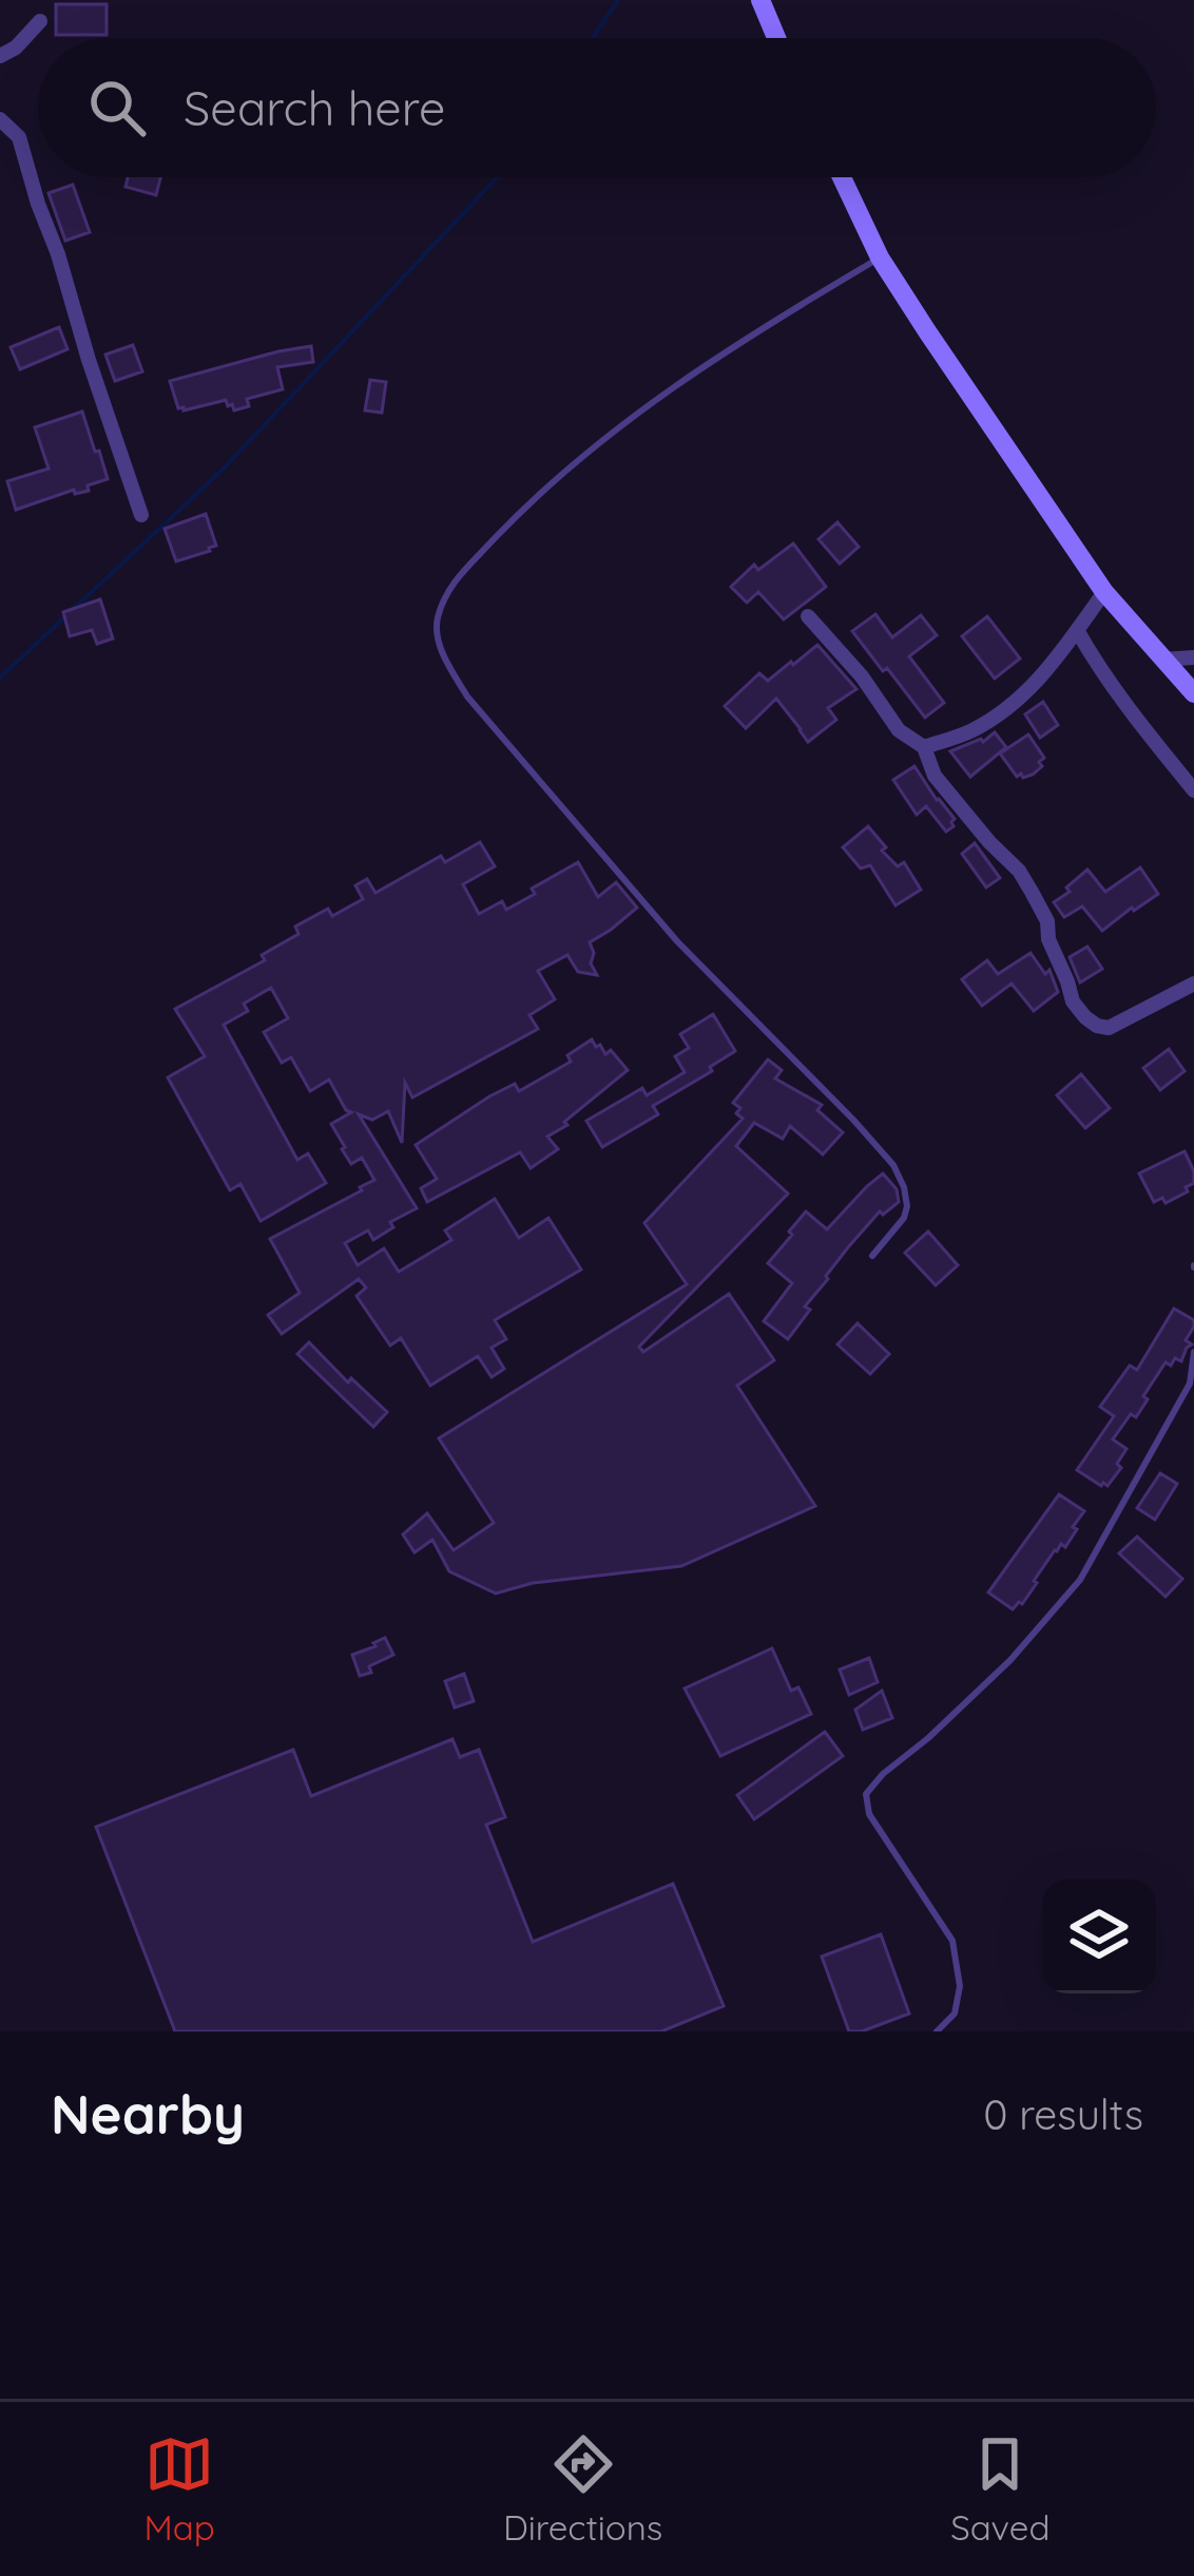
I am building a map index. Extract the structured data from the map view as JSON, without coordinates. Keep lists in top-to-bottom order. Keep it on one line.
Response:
{"page":{"search":"Search here","heading":["Nearby","0 results"],"nav":["Map","Directions","Saved"]}}
